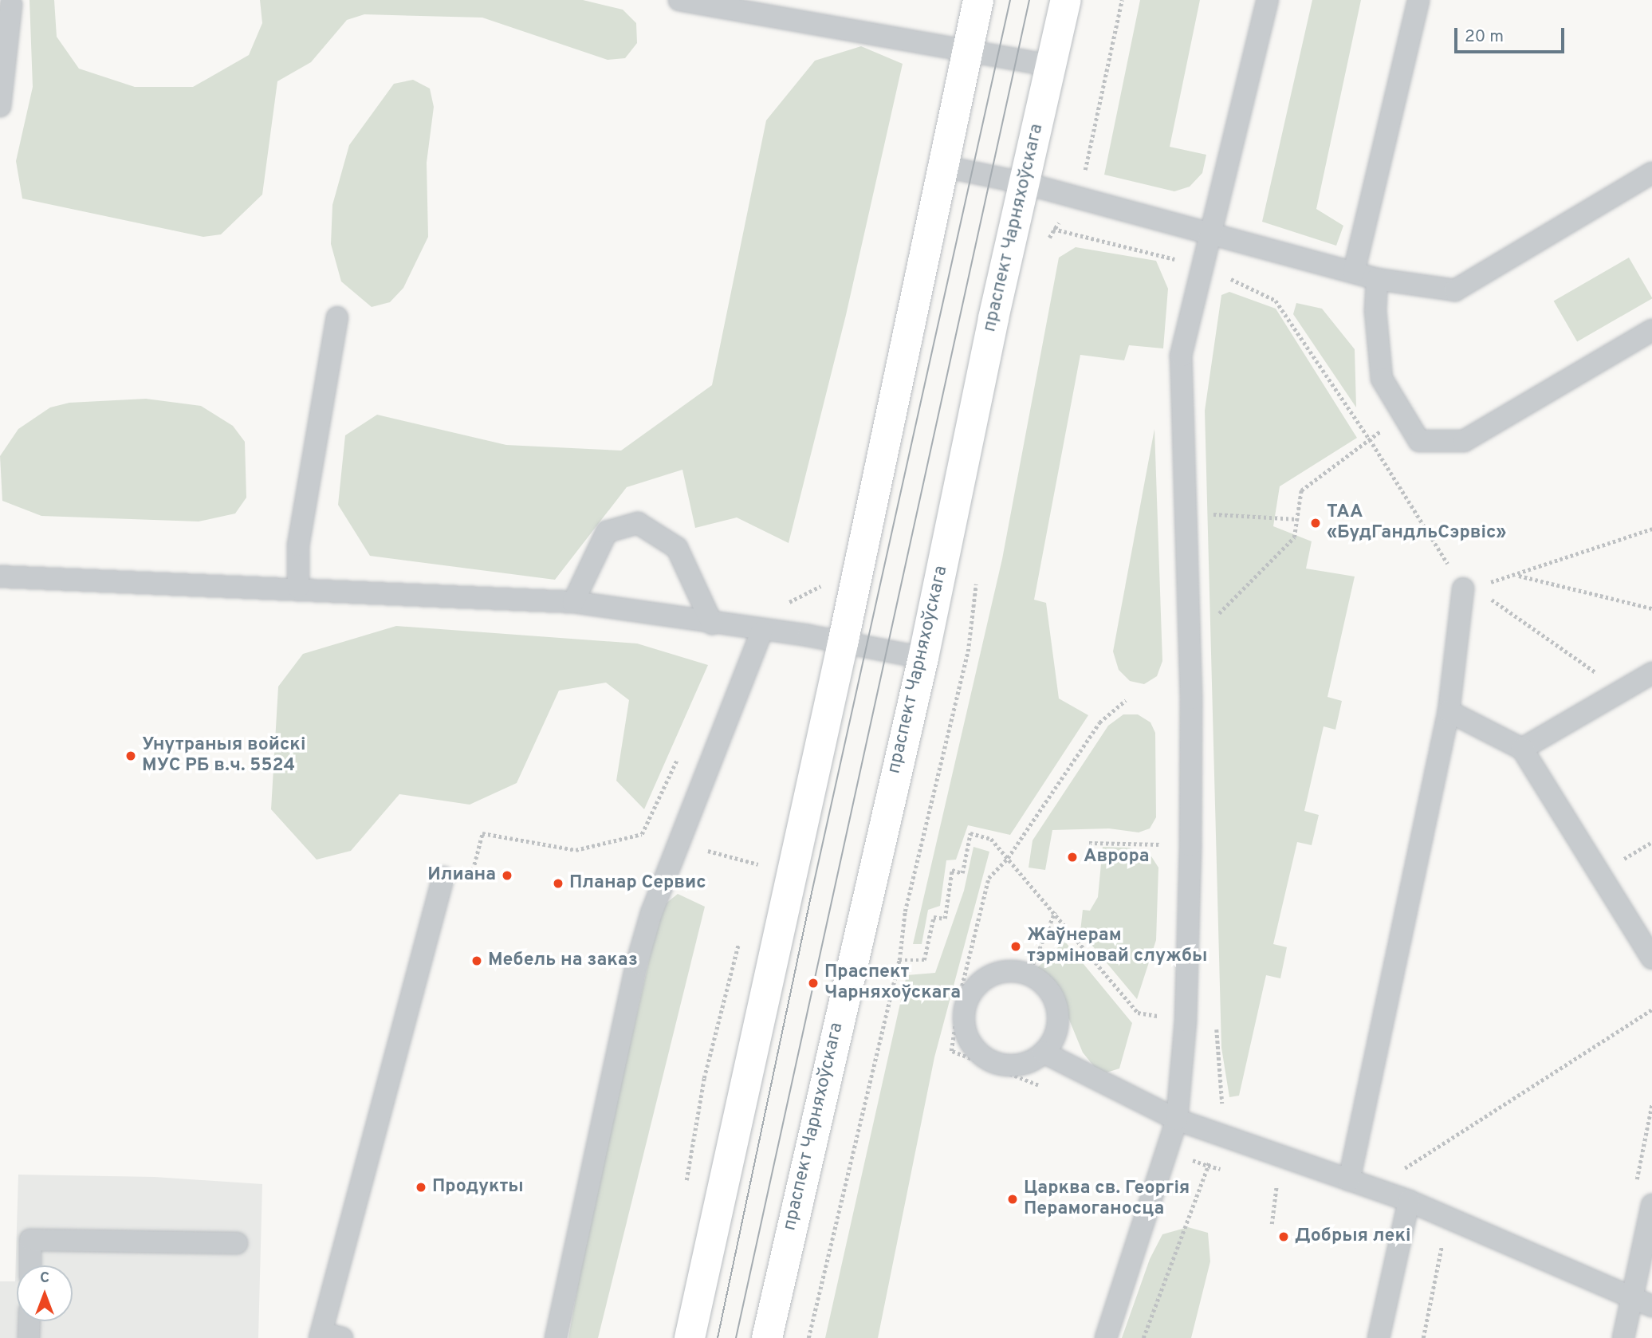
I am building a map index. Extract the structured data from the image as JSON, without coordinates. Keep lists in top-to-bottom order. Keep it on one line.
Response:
{"streets":{"main road":["праспект Чарняхоўскага"]},"places":["ТАА «БудГандльСэрвіс»","Унутраныя войскі МУС РБ в.ч. 5524","Аврора","Илиана","Планар Сервис","Жаўнерам тэрміновай службы","Мебель на заказ","Праспект Чарняхоўскага","Продукты","Царква св. Георгія Перамоганосца","Добрыя лекі"],"scale_bar":"20 m","north":"top"}
